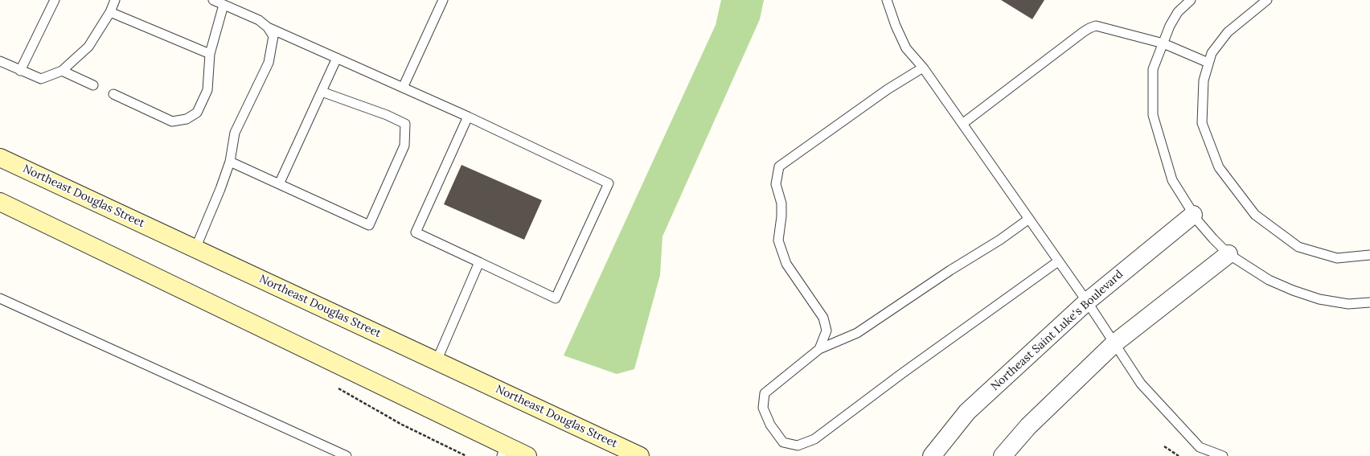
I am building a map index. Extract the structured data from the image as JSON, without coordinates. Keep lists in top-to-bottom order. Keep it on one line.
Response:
{"streets":{"main road":["Northeast Douglas Street"],"street":["Northeast Saint Luke's Boulevard"]}}
